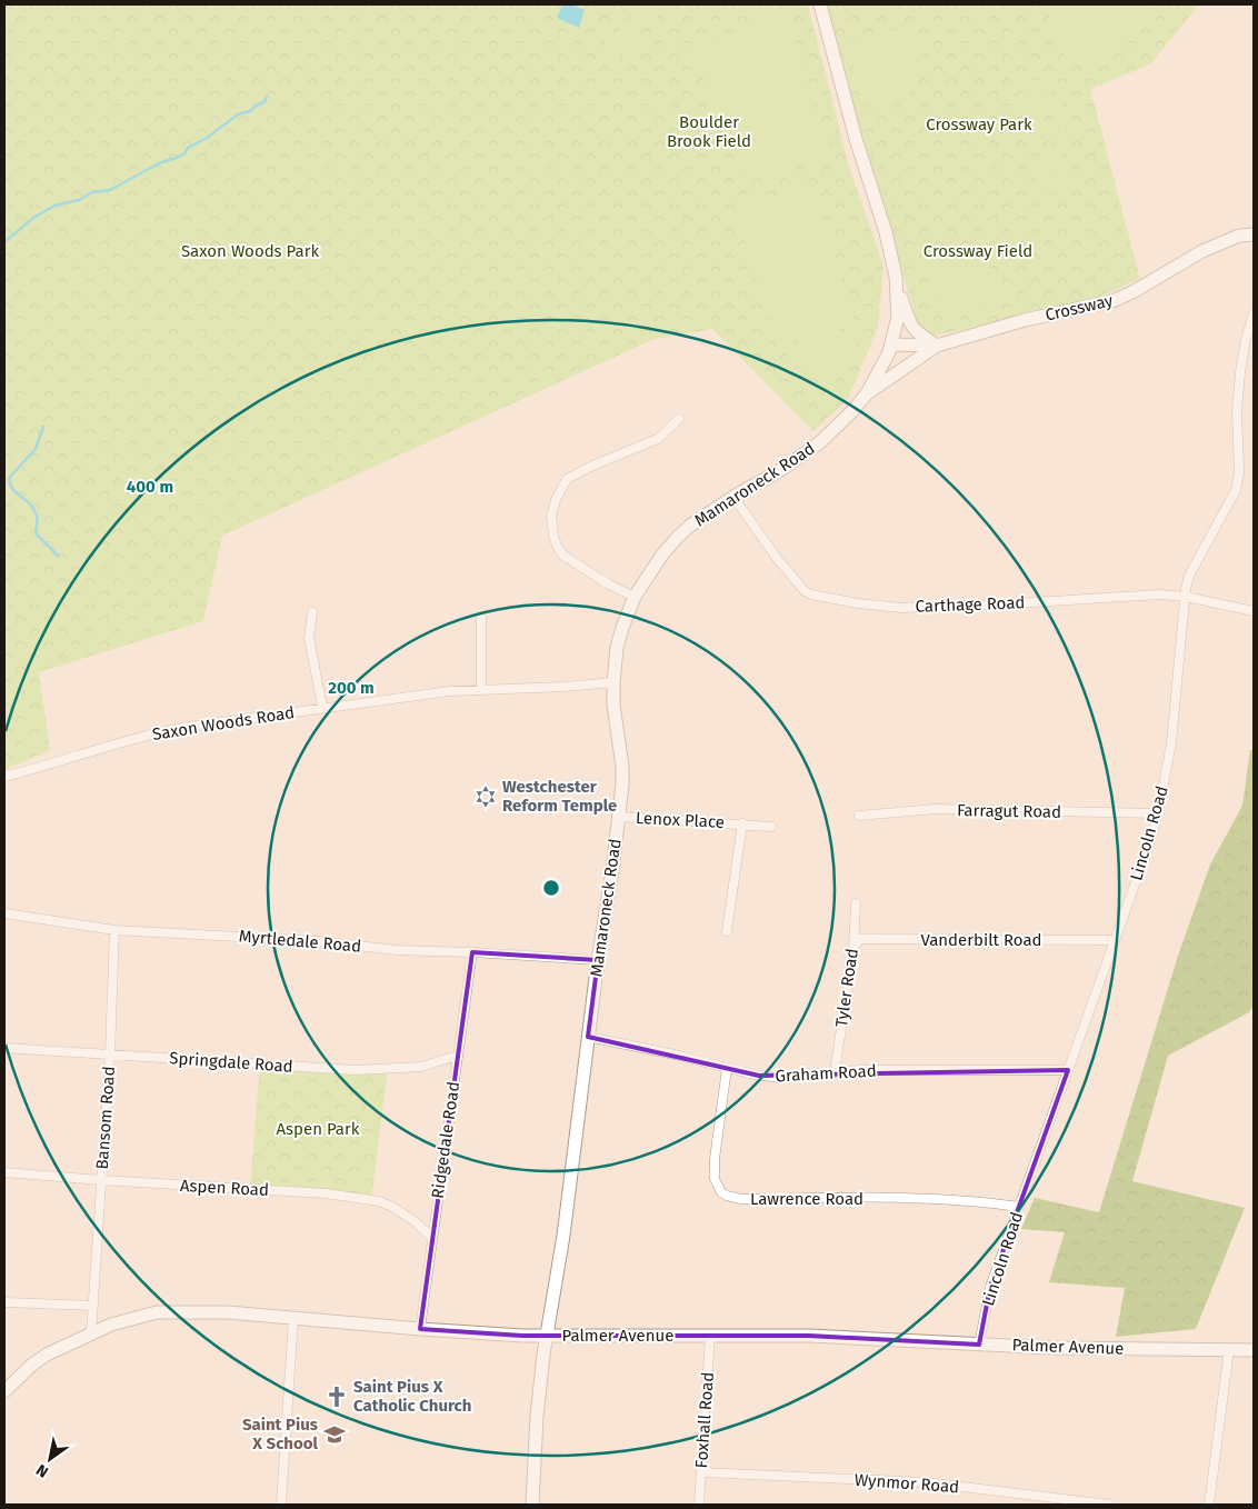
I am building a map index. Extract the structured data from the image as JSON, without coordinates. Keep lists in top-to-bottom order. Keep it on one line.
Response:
{"streets":{"street":["Crossway","Mamaroneck Road","Carthage Road","Saxon Woods Road","Farragut Road","Lenox Place","Lincoln Road","Vanderbilt Road","Myrtledale Road","Tyler Road","Springdale Road","Graham Road","Bansom Road","Ridgedale Road","Aspen Road","Lawrence Road","Palmer Avenue","Foxhall Road","Wynmor Road"]},"crossings":[["Crossway","Mamaroneck Road"],["Mamaroneck Road","Carthage Road"],["Mamaroneck Road","Saxon Woods Road"],["Mamaroneck Road","Lenox Place"],["Mamaroneck Road","Myrtledale Road"],["Mamaroneck Road","Graham Road"],["Mamaroneck Road","Palmer Avenue"],["Carthage Road","Lincoln Road"],["Farragut Road","Lincoln Road"],["Lincoln Road","Vanderbilt Road"],["Lincoln Road","Graham Road"],["Lincoln Road","Lawrence Road"],["Lincoln Road","Palmer Avenue"],["Vanderbilt Road","Tyler Road"],["Myrtledale Road","Bansom Road"],["Myrtledale Road","Ridgedale Road"],["Tyler Road","Graham Road"],["Springdale Road","Bansom Road"],["Springdale Road","Ridgedale Road"],["Graham Road","Lawrence Road"],["Bansom Road","Aspen Road"],["Bansom Road","Palmer Avenue"],["Ridgedale Road","Aspen Road"],["Ridgedale Road","Palmer Avenue"],["Palmer Avenue","Foxhall Road"],["Foxhall Road","Wynmor Road"]],"parks":["Boulder Brook Field","Crossway Park","Saxon Woods Park","Crossway Field","Aspen Park"],"places":{"synagogue":["Westchester Reform Temple"],"church":["Saint Pius X Catholic Church"],"school or university":["Saint Pius X School"]},"north":"bottom left","rings":["400 m","200 m"]}
